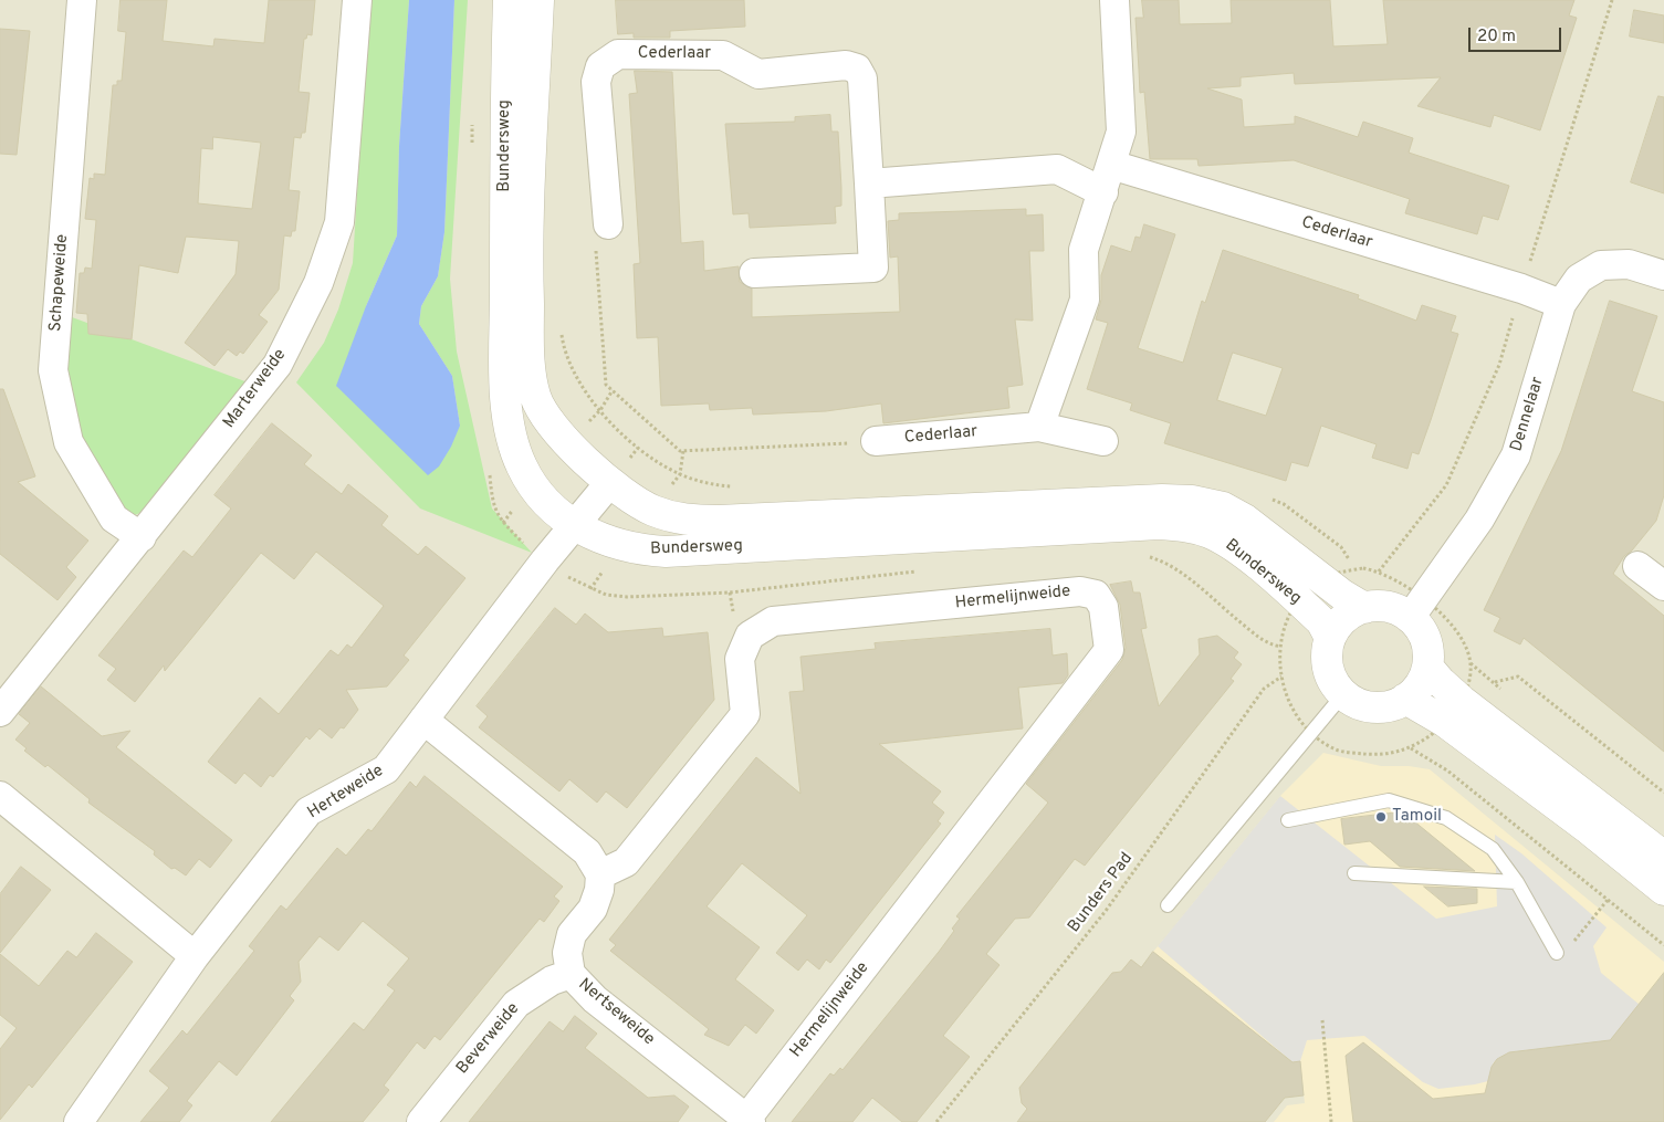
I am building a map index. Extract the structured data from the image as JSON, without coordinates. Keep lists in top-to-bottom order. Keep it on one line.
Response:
{"streets":{"street":["Cederlaar","Bundersweg","Schapeweide","Marterweide","Dennelaar","Hermelijnweide","Herteweide","Nertseweide","Beverweide"],"path":["Bunders Pad"]},"crossings":[["Cederlaar","Dennelaar"],["Bundersweg","Dennelaar"],["Bundersweg","Herteweide"],["Schapeweide","Marterweide"],["Hermelijnweide","Nertseweide"],["Nertseweide","Beverweide"]],"places":["Tamoil"],"scale_bar":"20 m"}
